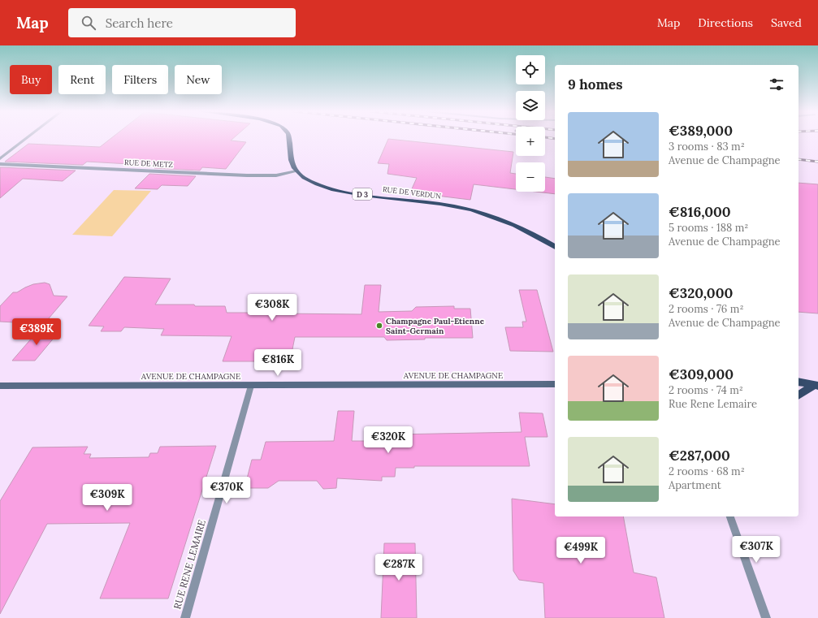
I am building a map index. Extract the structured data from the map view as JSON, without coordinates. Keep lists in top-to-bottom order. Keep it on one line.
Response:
{"streets":{"main road":["RUE DE VERDUN","D 3","AVENUE DE CHAMPAGNE"],"street":["RUE DE METZ","RUE RENE LEMAIRE"]},"crossings":[["RUE DE METZ","RUE DE VERDUN"],["AVENUE DE CHAMPAGNE","RUE RENE LEMAIRE"]],"places":["Champagne Paul-Etienne Saint-Germain"],"page":{"header":"Map","search":"Search here","nav":["Map","Directions","Saved"],"map_buttons":["+","−"],"chip":["Buy","Rent","Filters","New"],"heading":"9 homes","list":[{"name":"€389,000","note":"3 rooms · 83 m² · Avenue de Champagne"},{"name":"€816,000","note":"5 rooms · 188 m² · Avenue de Champagne"},{"name":"€320,000","note":"2 rooms · 76 m² · Avenue de Champagne"},{"name":"€309,000","note":"2 rooms · 74 m² · Rue Rene Lemaire"},{"name":"€287,000","note":"2 rooms · 68 m² · Apartment"}],"price":["€308K","€389K","€816K","€320K","€370K","€309K","€307K","€499K","€287K"]}}
